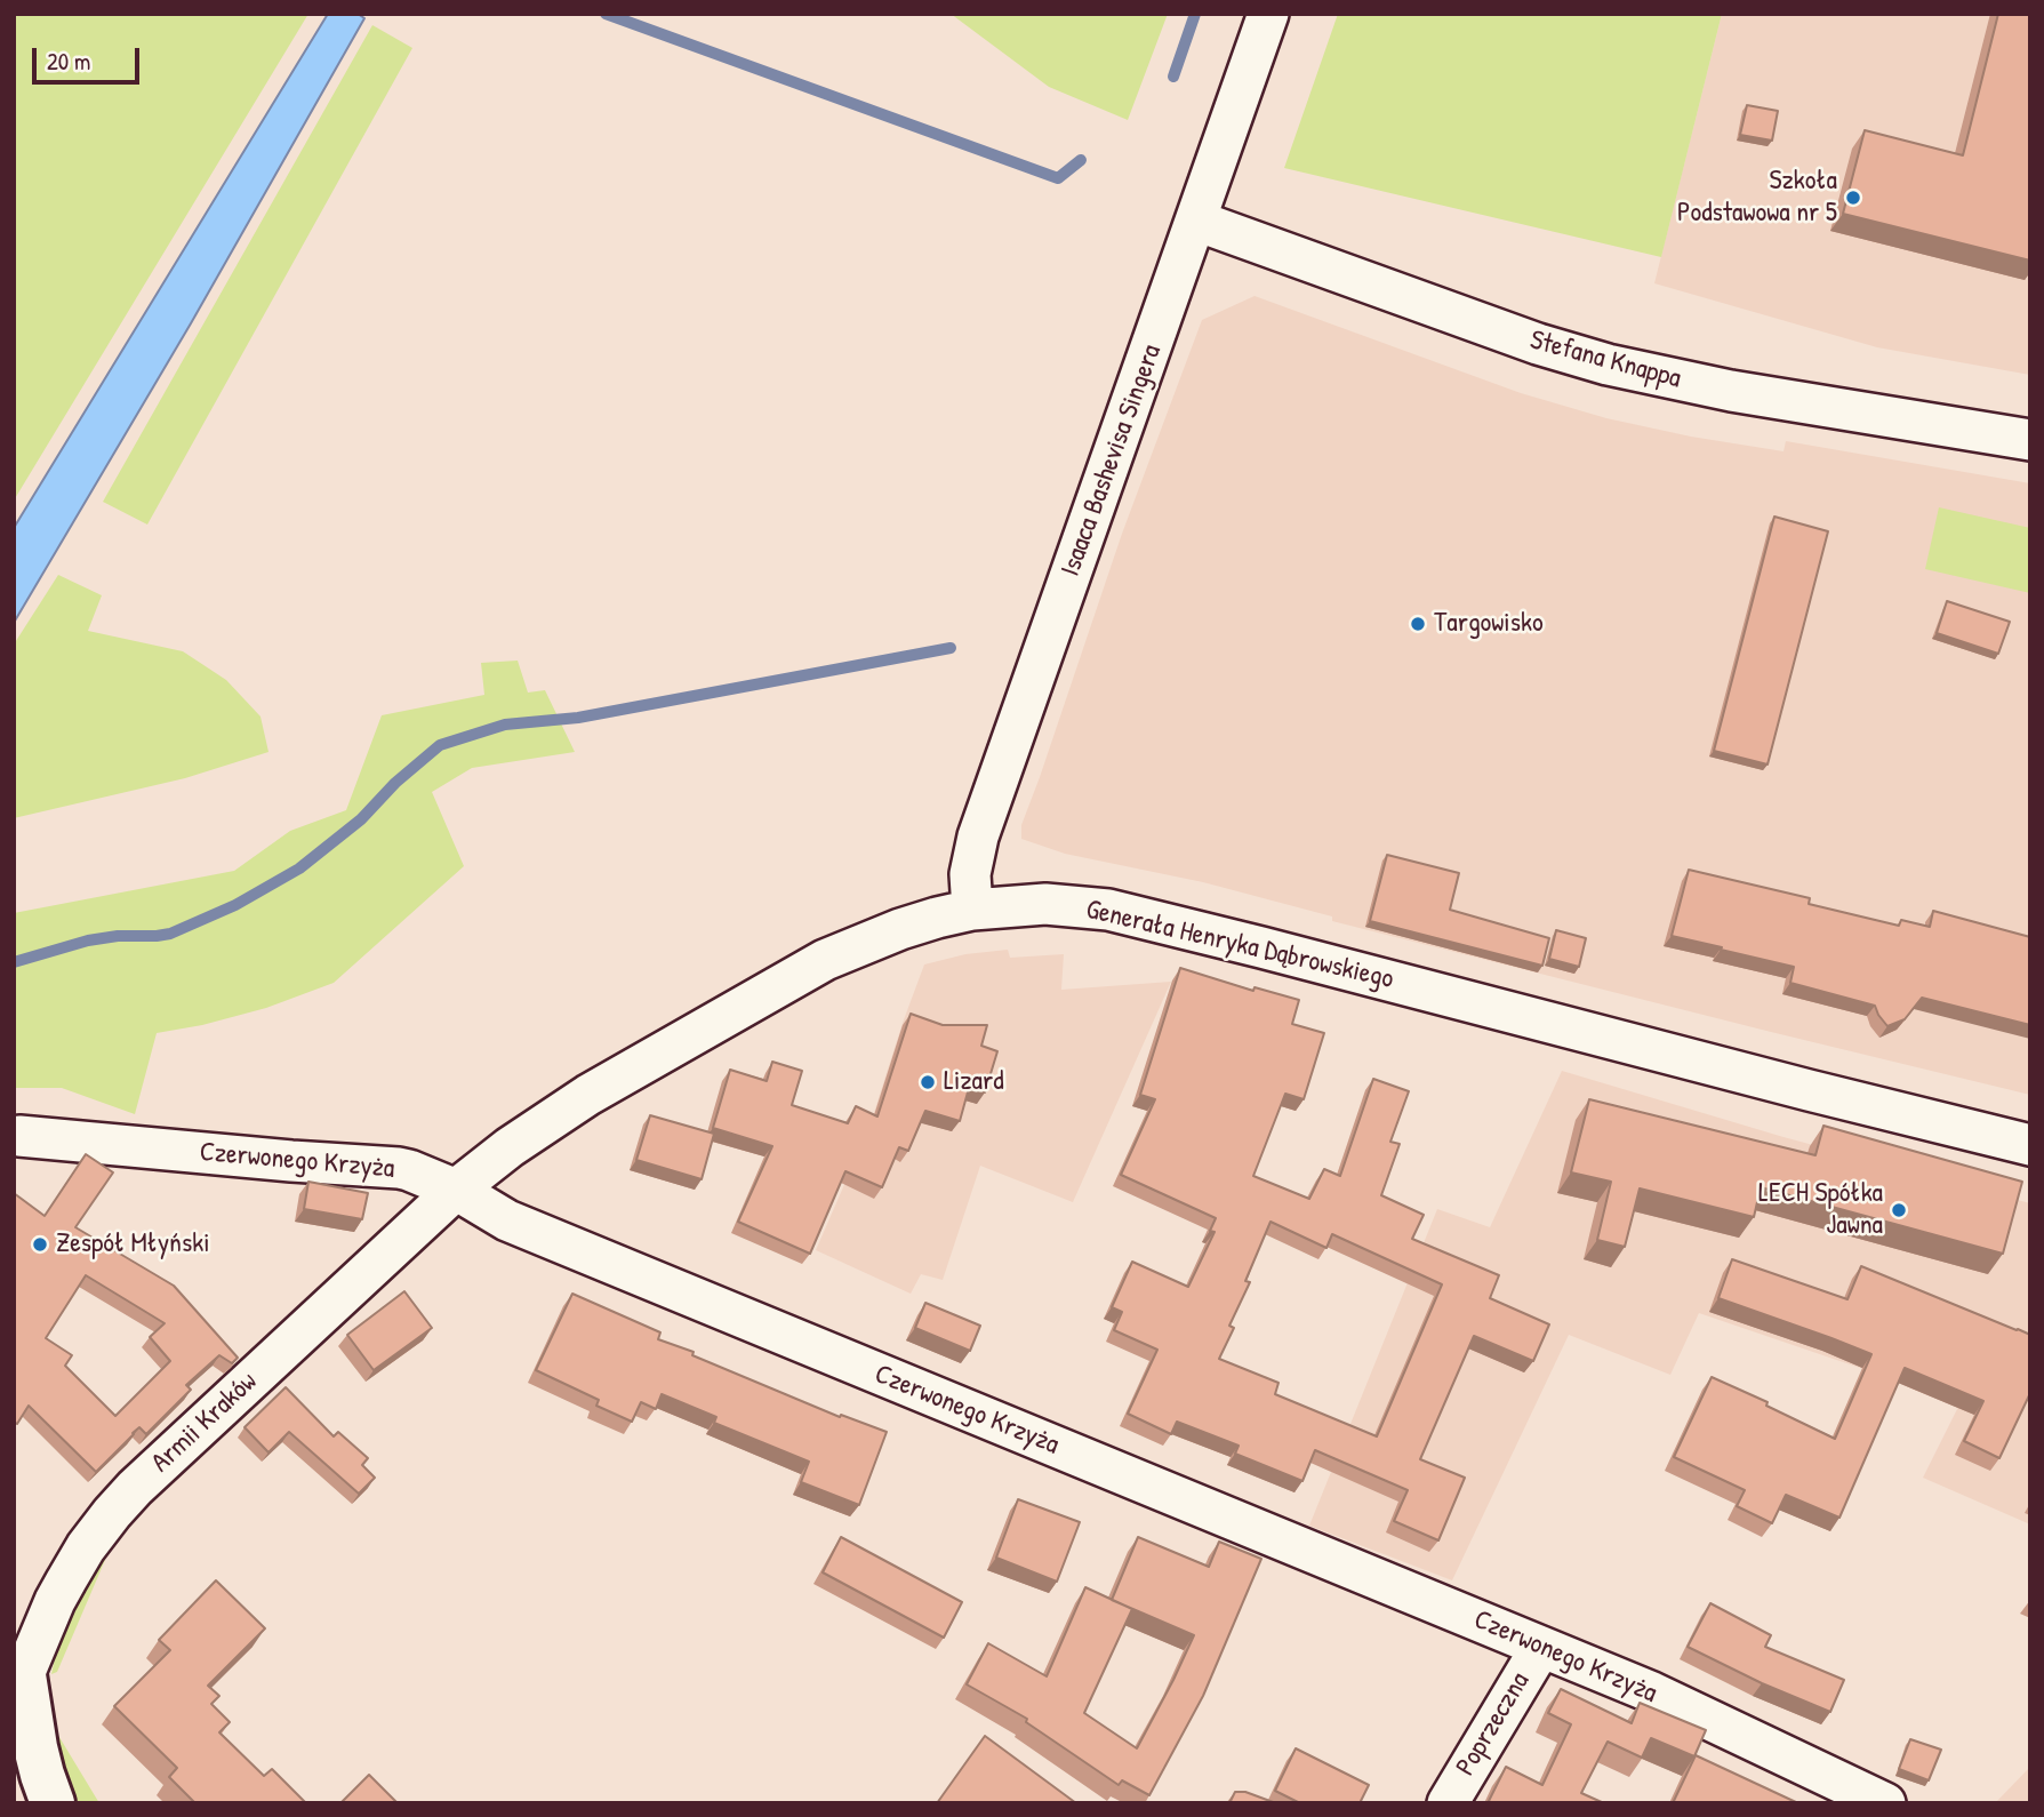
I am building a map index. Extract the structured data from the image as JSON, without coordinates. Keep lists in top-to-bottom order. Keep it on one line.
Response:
{"streets":{"street":["Stefana Knappa","Isaaca Bashevisa Singera","Generała Henryka Dąbrowskiego","Czerwonego Krzyża","Armii Kraków","Poprzeczna"]},"crossings":[["Stefana Knappa","Isaaca Bashevisa Singera"],["Isaaca Bashevisa Singera","Generała Henryka Dąbrowskiego"],["Generała Henryka Dąbrowskiego","Czerwonego Krzyża"],["Generała Henryka Dąbrowskiego","Armii Kraków"],["Czerwonego Krzyża","Armii Kraków"],["Czerwonego Krzyża","Poprzeczna"]],"places":["Szkoła Podstawowa nr 5","Targowisko","Lizard","LECH Spółka Jawna","Zespół Młyński"],"scale_bar":"20 m"}
